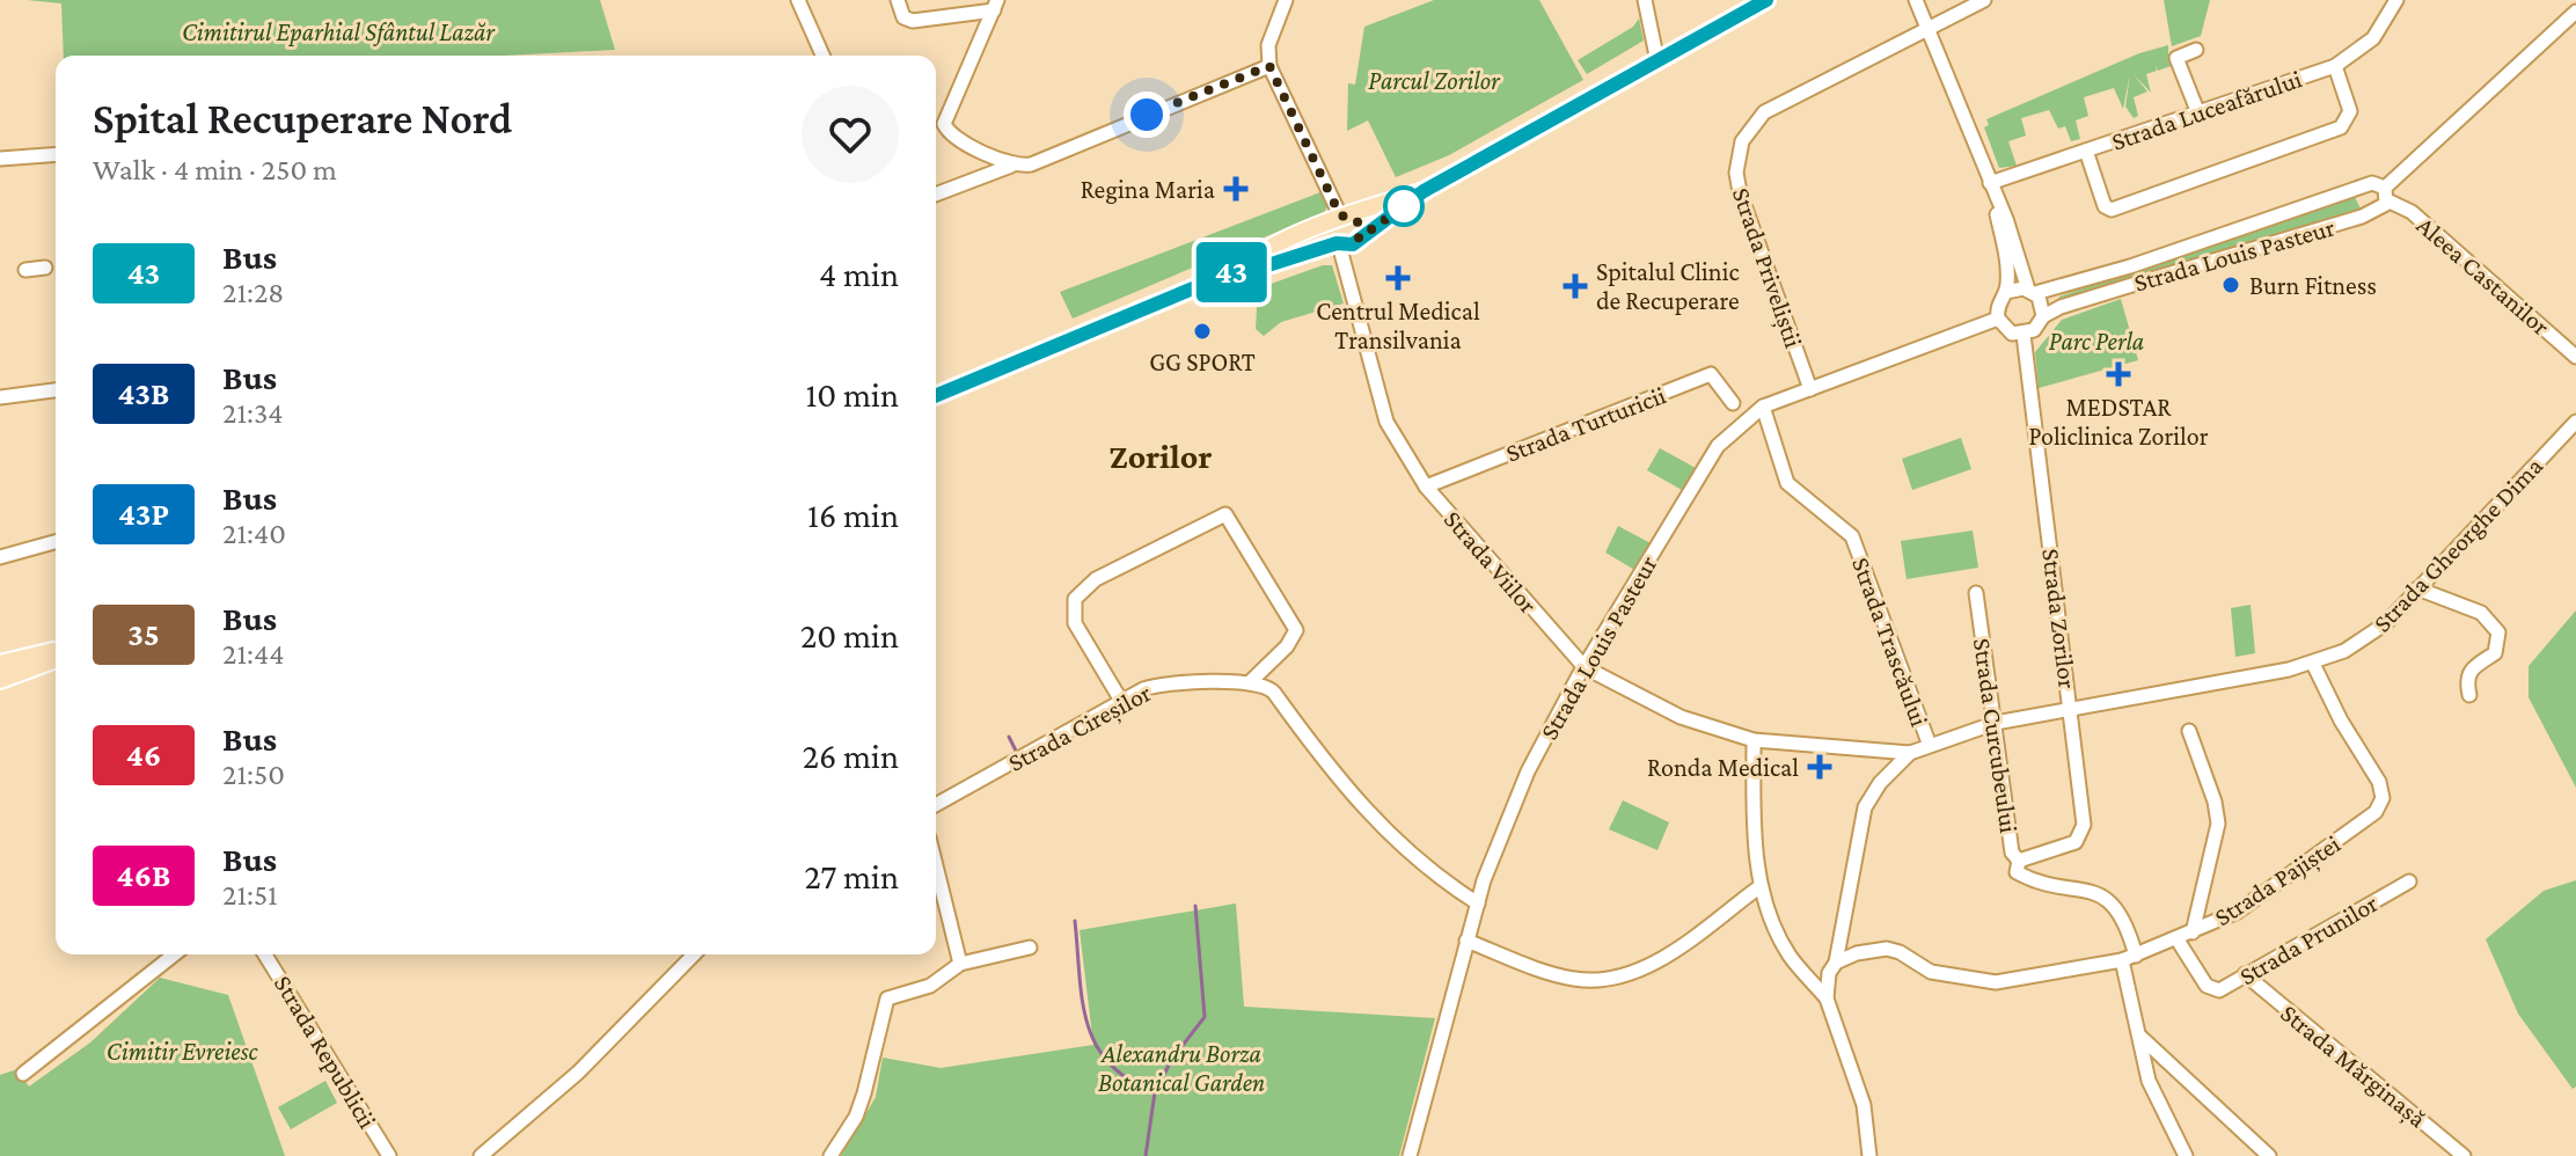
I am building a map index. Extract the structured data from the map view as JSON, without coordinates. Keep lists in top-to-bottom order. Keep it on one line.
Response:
{"streets":{"street":["Strada Luceafărului","Strada Louis Pasteur","Strada Priveliștii","Aleea Castanilor","Strada Turturicii","Strada Gheorghe Dima","Strada Viilor","Strada Zorilor","Strada Trascăului","Strada Cireșilor","Strada Curcubeului","Strada Pajiștei","Strada Prunilor","Strada Republicii","Strada Mărginașă"]},"crossings":[["Strada Louis Pasteur","Strada Priveliștii"],["Strada Louis Pasteur","Aleea Castanilor"],["Strada Louis Pasteur","Strada Viilor"],["Strada Louis Pasteur","Strada Zorilor"],["Strada Louis Pasteur","Strada Trascăului"],["Strada Turturicii","Strada Viilor"],["Strada Gheorghe Dima","Strada Viilor"],["Strada Gheorghe Dima","Strada Zorilor"],["Strada Gheorghe Dima","Strada Trascăului"],["Strada Gheorghe Dima","Strada Curcubeului"],["Strada Gheorghe Dima","Strada Pajiștei"],["Strada Zorilor","Strada Curcubeului"],["Strada Pajiștei","Strada Prunilor"],["Strada Prunilor","Strada Mărginașă"]],"districts":["Zorilor"],"parks":["Cimitirul Eparhial Sfântul Lazăr","Parcul Zorilor","Parc Perla","Cimitir Evreiesc","Alexandru Borza Botanical Garden"],"places":{"health":["Regina Maria","Centrul Medical Transilvania","Spitalul Clinic de Recuperare","MEDSTAR Policlinica Zorilor","Ronda Medical"],"other":["Burn Fitness","GG SPORT"]},"lines":["bus line 43"],"page":{"on_map":"43","heading":["Spital Recuperare Nord","Walk · 4 min · 250 m"],"list":[{"mark":"43","name":"Bus","note":"21:28","value":"4 min"},{"mark":"43B","name":"Bus","note":"21:34","value":"10 min"},{"mark":"43P","name":"Bus","note":"21:40","value":"16 min"},{"mark":"35","name":"Bus","note":"21:44","value":"20 min"},{"mark":"46","name":"Bus","note":"21:50","value":"26 min"},{"mark":"46B","name":"Bus","note":"21:51","value":"27 min"}]}}
